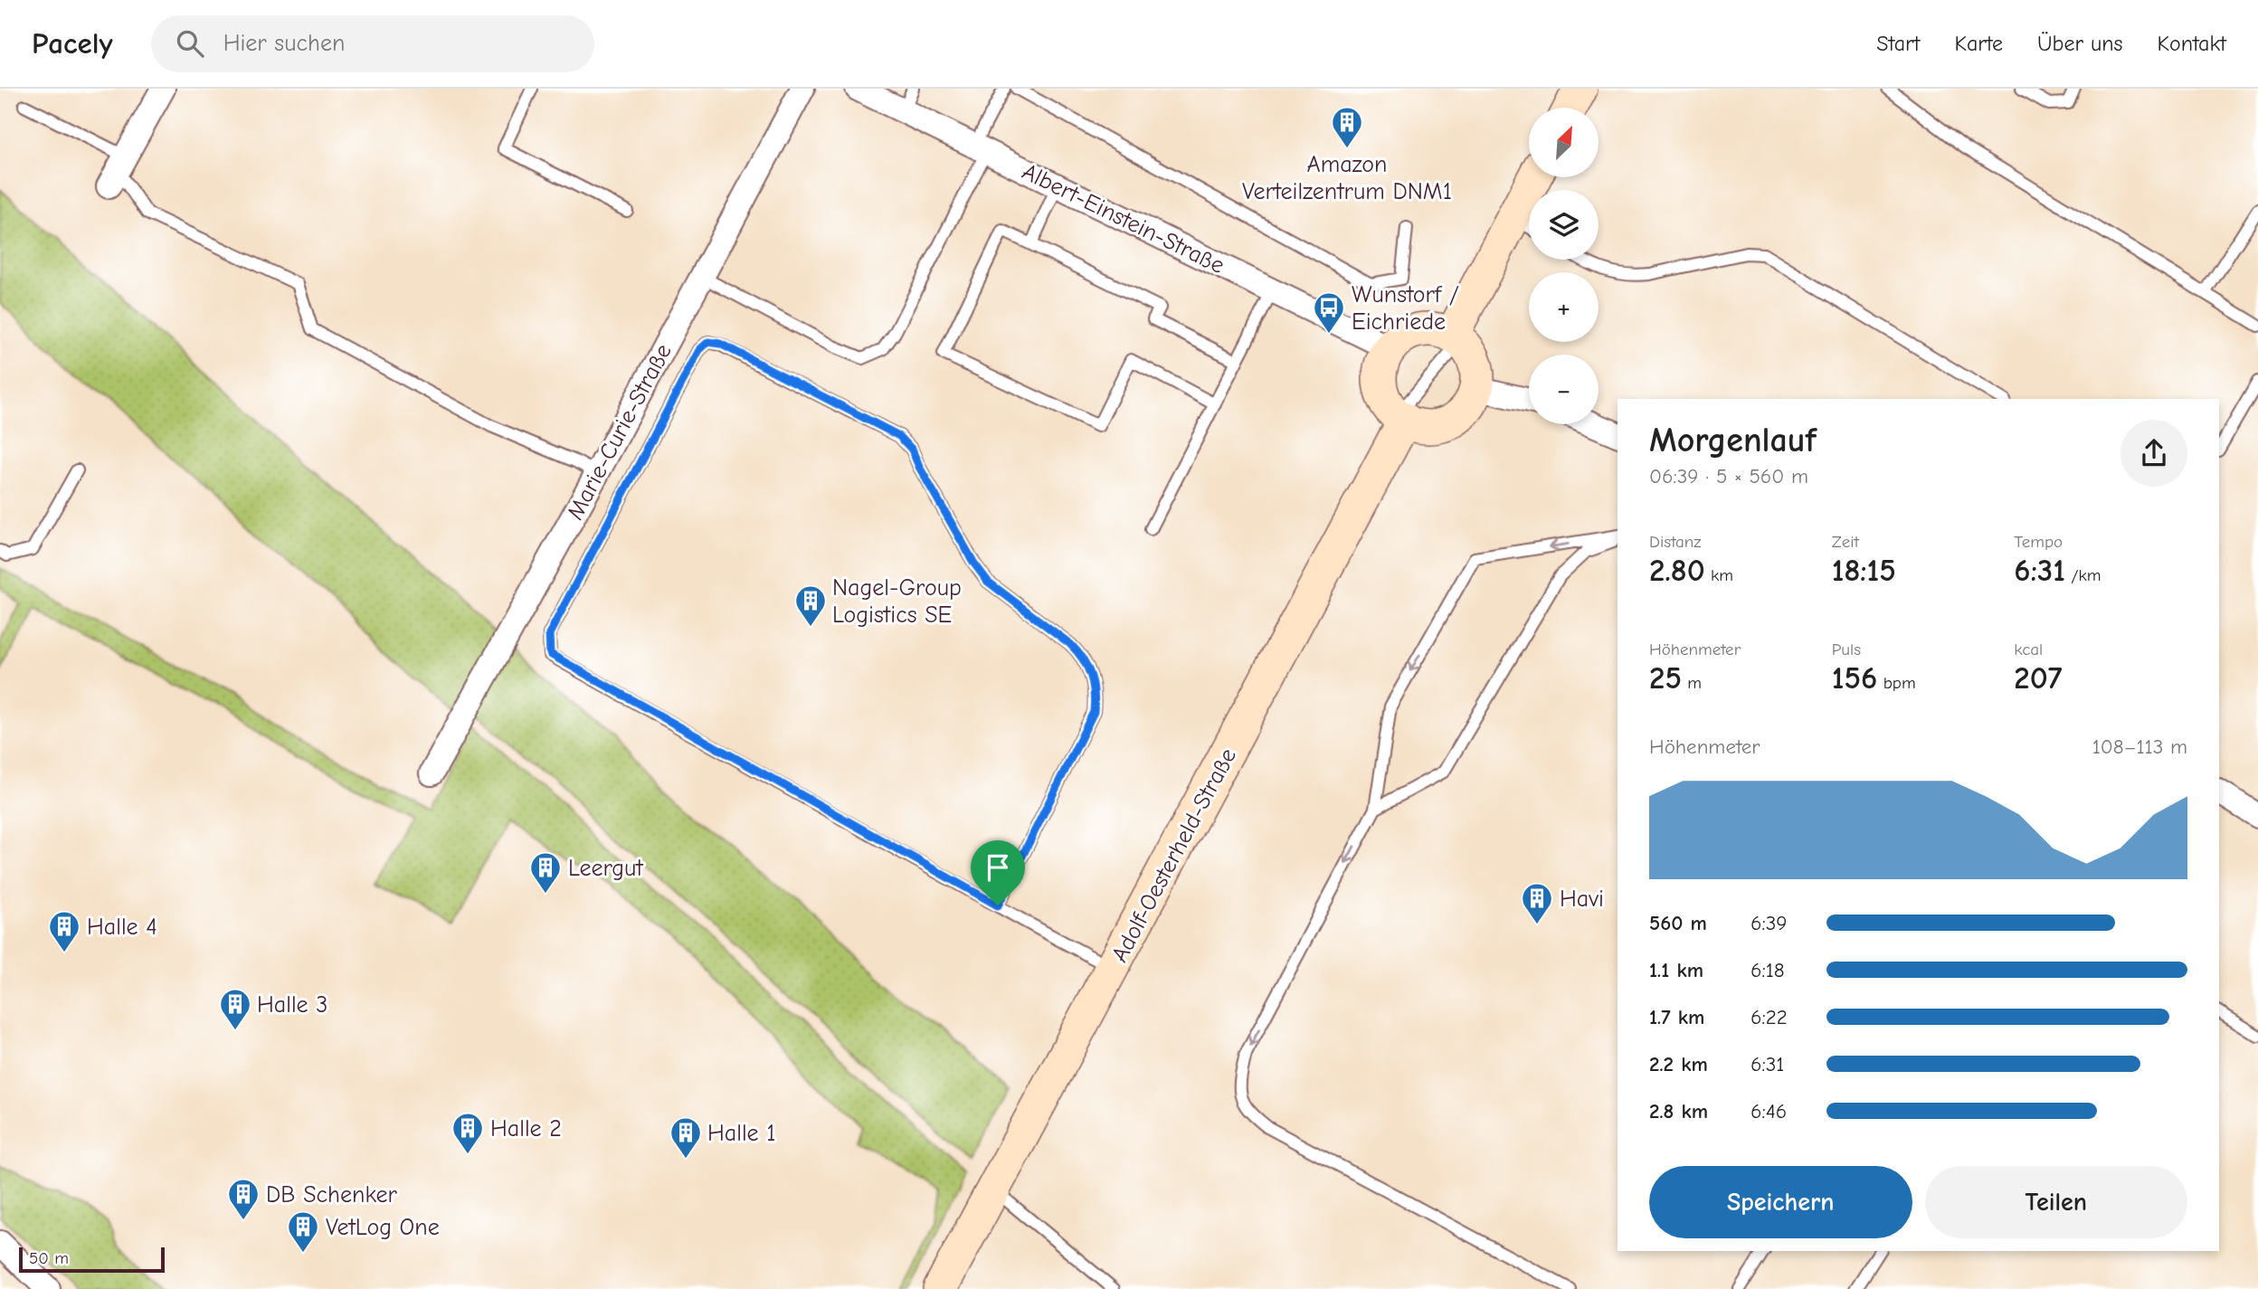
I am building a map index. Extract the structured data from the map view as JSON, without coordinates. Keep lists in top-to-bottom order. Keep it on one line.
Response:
{"streets":{"street":["Albert-Einstein-Straße","Marie-Curie-Straße","Adolf-Oesterheld-Straße"]},"places":{"building":["Amazon Verteilzentrum DNM1","Nagel-Group Logistics SE","Leergut","Havi","Halle 4","Halle 3","Halle 2","Halle 1","DB Schenker","VetLog One"],"bus stop":["Wunstorf / Eichriede"]},"scale_bar":"50 m","north":"top right","page":{"header":"Pacely","search":"Hier suchen","nav":["Start","Karte","Über uns","Kontakt"],"map_buttons":["+","−"],"heading":["Morgenlauf","06:39 · 5 × 560 m"],"stats":[["Distanz","2.80 km"],["Zeit","18:15"],["Tempo","6:31 /km"],["Höhenmeter","25 m"],["Puls","156 bpm"],["kcal","207"]],"chart":["Höhenmeter","108–113 m"],"list":[{"name":"560 m","note":"6:39"},{"name":"1.1 km","note":"6:18"},{"name":"1.7 km","note":"6:22"},{"name":"2.2 km","note":"6:31"},{"name":"2.8 km","note":"6:46"}],"buttons":["Speichern","Teilen"],"scale":"50 m"}}
